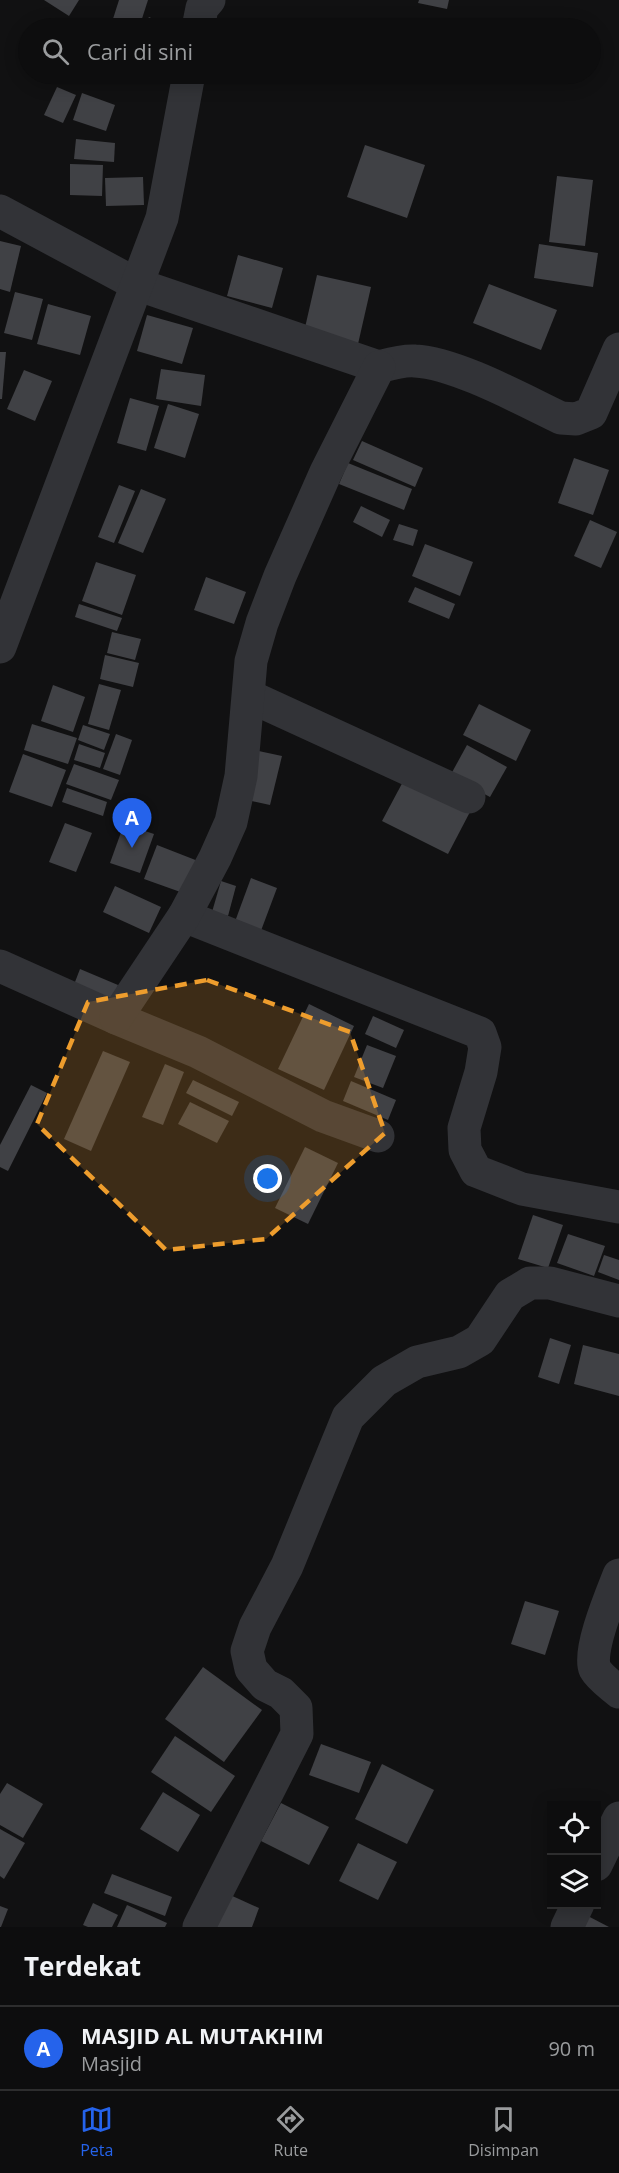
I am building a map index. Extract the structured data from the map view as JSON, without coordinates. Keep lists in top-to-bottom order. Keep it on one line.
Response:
{"page":{"search":"Cari di sini","pins":"A","heading":"Terdekat","list":[{"mark":"A","name":"MASJID AL MUTAKHIM","note":"Masjid","value":"90 m"}],"nav":["Peta","Rute","Disimpan"]}}
